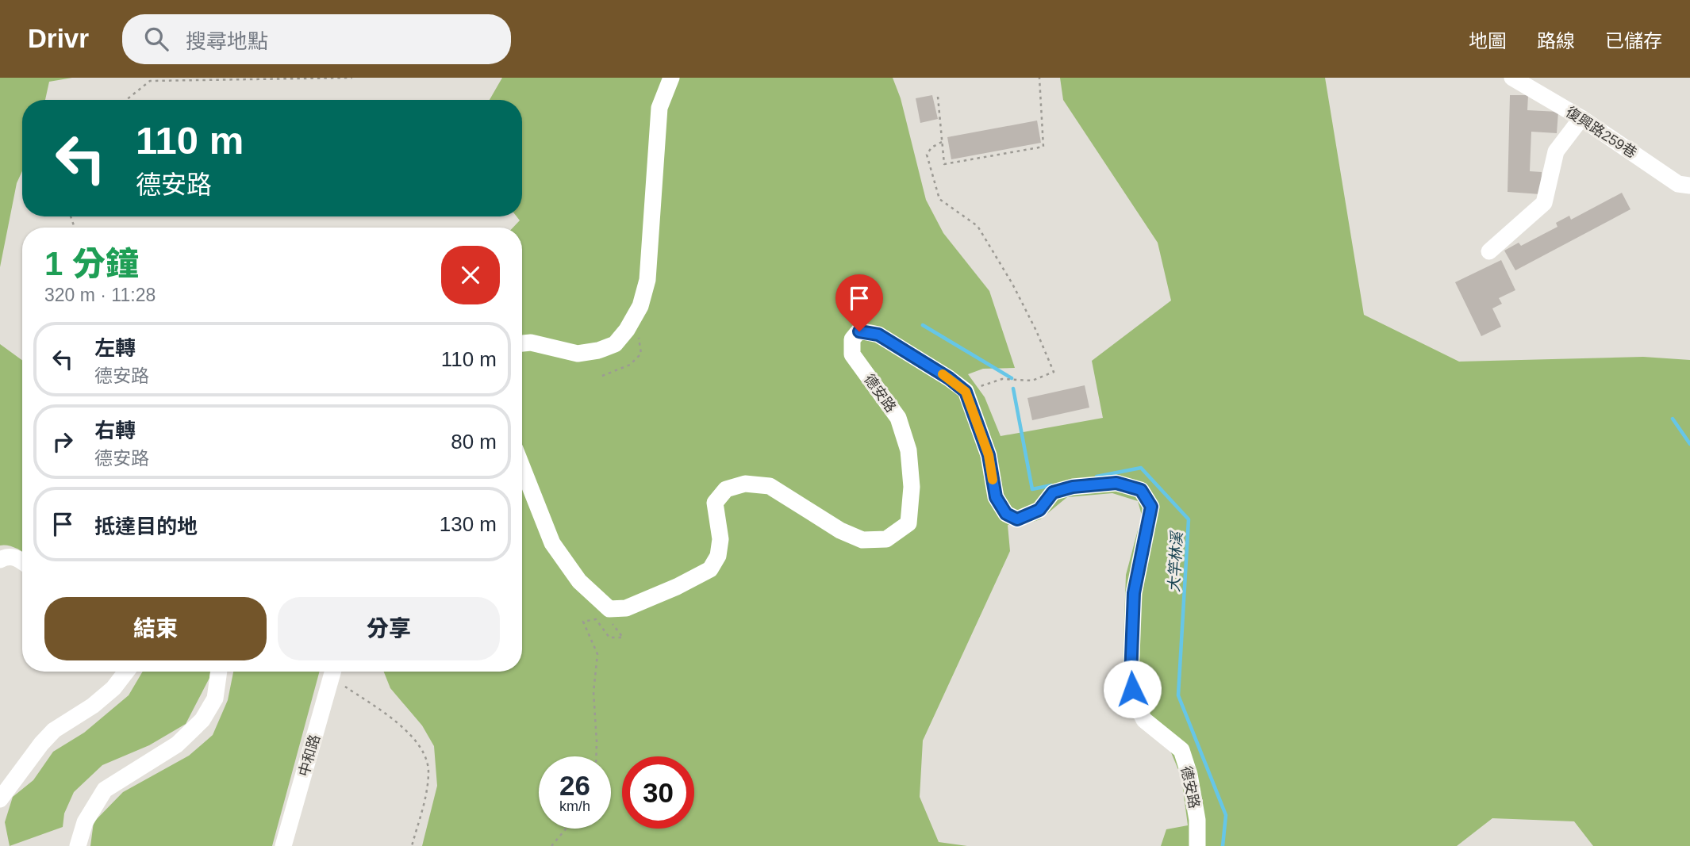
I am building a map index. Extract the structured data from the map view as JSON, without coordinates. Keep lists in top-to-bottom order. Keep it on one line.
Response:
{"streets":{"street":["復興路259巷","德安路","中和路"]},"water":["大竿林溪"],"page":{"header":"Drivr","search":"搜尋地點","nav":["地圖","路線","已儲存"],"turn":["110 m","德安路"],"heading":["1 分鐘","320 m · 11:28"],"list":[{"name":"左轉","note":"德安路","value":"110 m"},{"name":"右轉","note":"德安路","value":"80 m"},{"name":"抵達目的地","value":"130 m"}],"buttons":["結束","分享"],"speed":"26 km/h","limit":"30"}}
